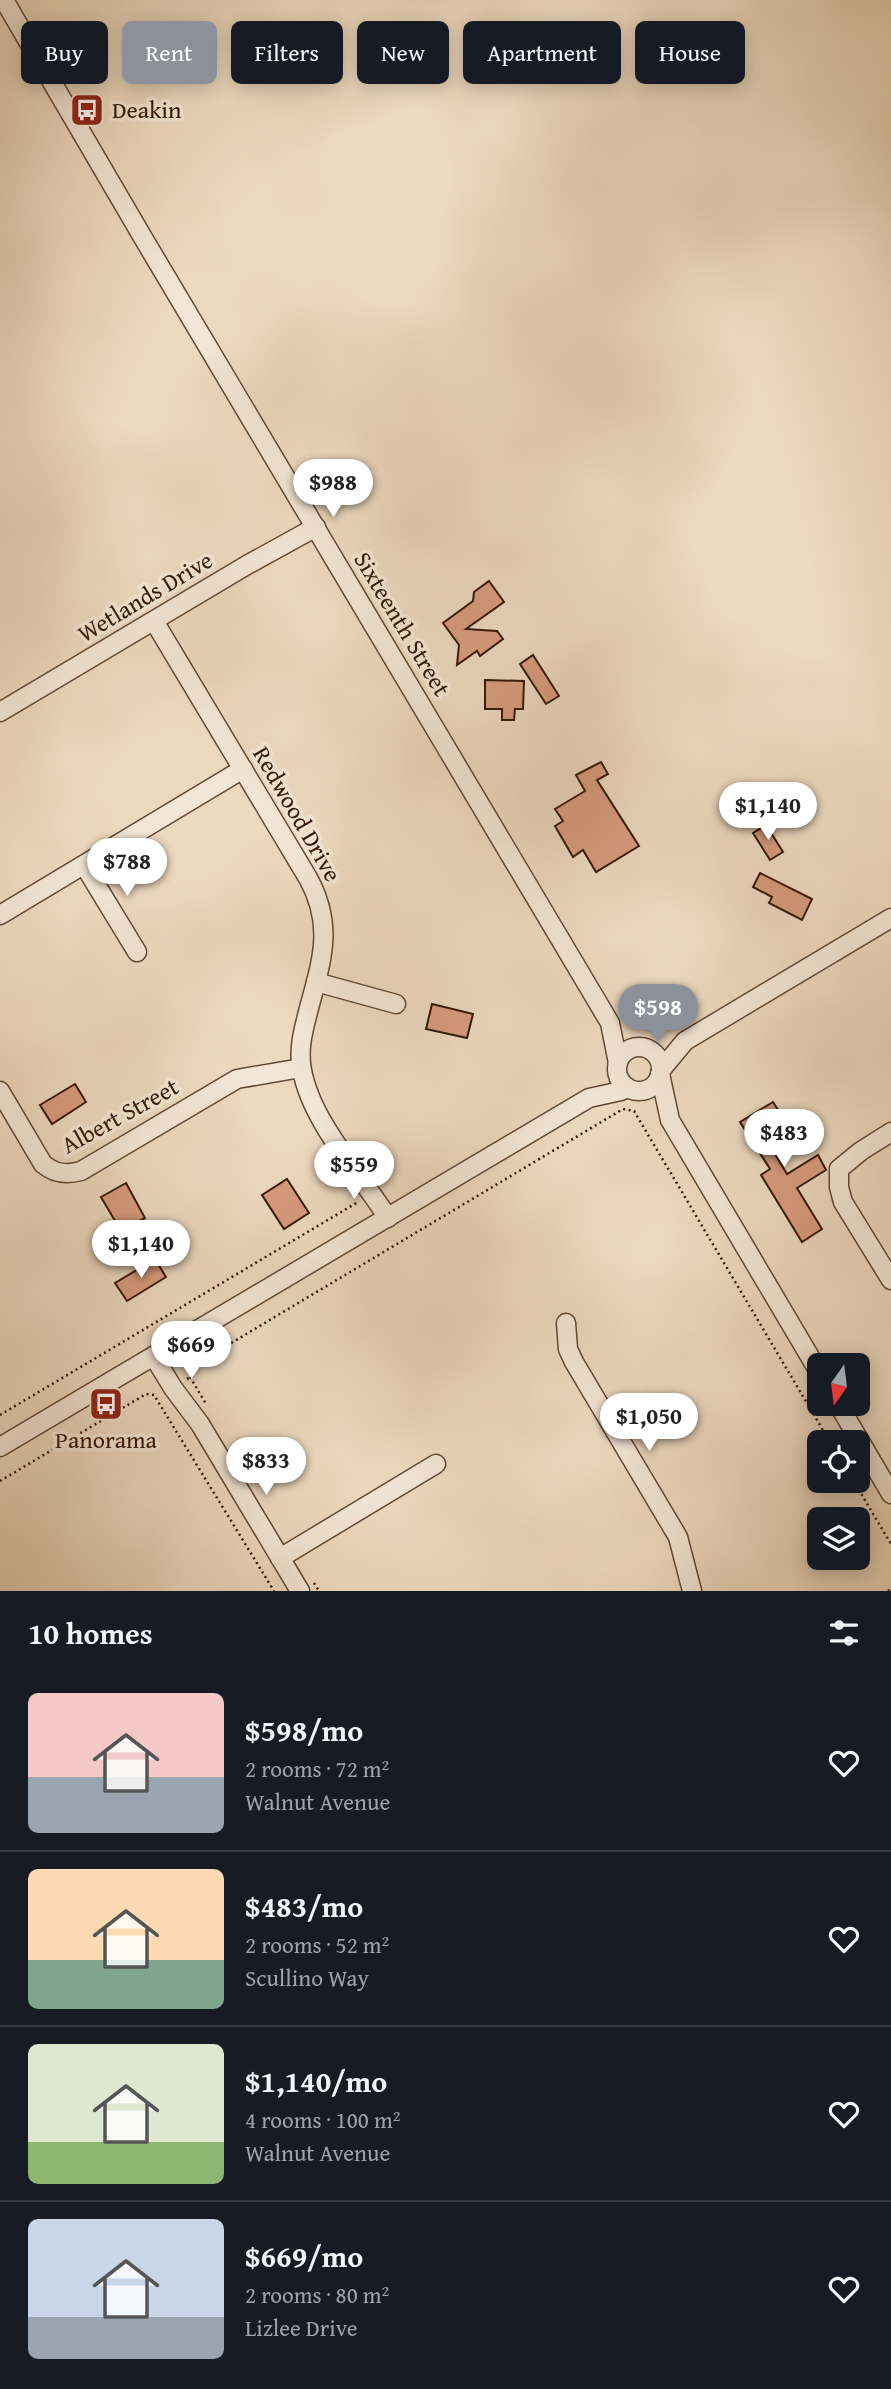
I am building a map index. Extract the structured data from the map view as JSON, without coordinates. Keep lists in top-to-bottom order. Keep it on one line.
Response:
{"streets":{"street":["Wetlands Drive","Sixteenth Street","Redwood Drive","Albert Street"]},"crossings":[["Wetlands Drive","Sixteenth Street"],["Wetlands Drive","Redwood Drive"],["Redwood Drive","Albert Street"]],"places":{"bus stop":["Deakin","Panorama"]},"north":"bottom","page":{"chip":["Buy","Rent","Filters","New","Apartment","House"],"price":["$988","$1,140","$788","$598","$483","$559","$1,140","$669","$1,050","$833"],"heading":"10 homes","list":[{"name":"$598/mo","note":"2 rooms · 72 m² · Walnut Avenue"},{"name":"$483/mo","note":"2 rooms · 52 m² · Scullino Way"},{"name":"$1,140/mo","note":"4 rooms · 100 m² · Walnut Avenue"},{"name":"$669/mo","note":"2 rooms · 80 m² · Lizlee Drive"}]}}
